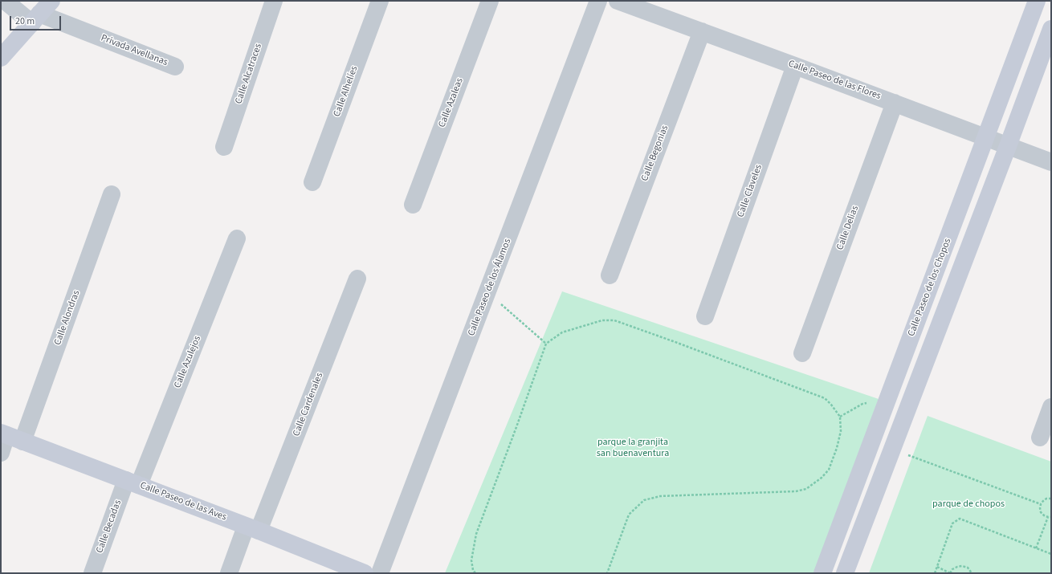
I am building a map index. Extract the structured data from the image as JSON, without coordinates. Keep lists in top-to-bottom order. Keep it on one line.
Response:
{"streets":{"main road":["Calle Paseo de los Chopos","Calle Paseo de las Aves"],"street":["Privada Avellanas","Calle Alcatraces","Calle Paseo de las Flores","Calle Alhelíes","Calle Azaleas","Calle Begonias","Calle Claveles","Calle Delias","Calle Paseo de los Álamos","Calle Alondras","Calle Azulejos","Calle Cardenales","Calle Becadas"]},"crossings":[["Calle Paseo de las Flores","Calle Begonias"],["Calle Paseo de las Flores","Calle Claveles"],["Calle Paseo de las Flores","Calle Delias"],["Calle Paseo de las Flores","Calle Paseo de los Chopos"],["Calle Alondras","Calle Paseo de las Aves"],["Calle Azulejos","Calle Paseo de las Aves"],["Calle Azulejos","Calle Becadas"],["Calle Cardenales","Calle Paseo de las Aves"],["Calle Paseo de las Aves","Calle Becadas"]],"parks":["parque la granjita san buenaventura","parque de chopos"],"scale_bar":"20 m"}
